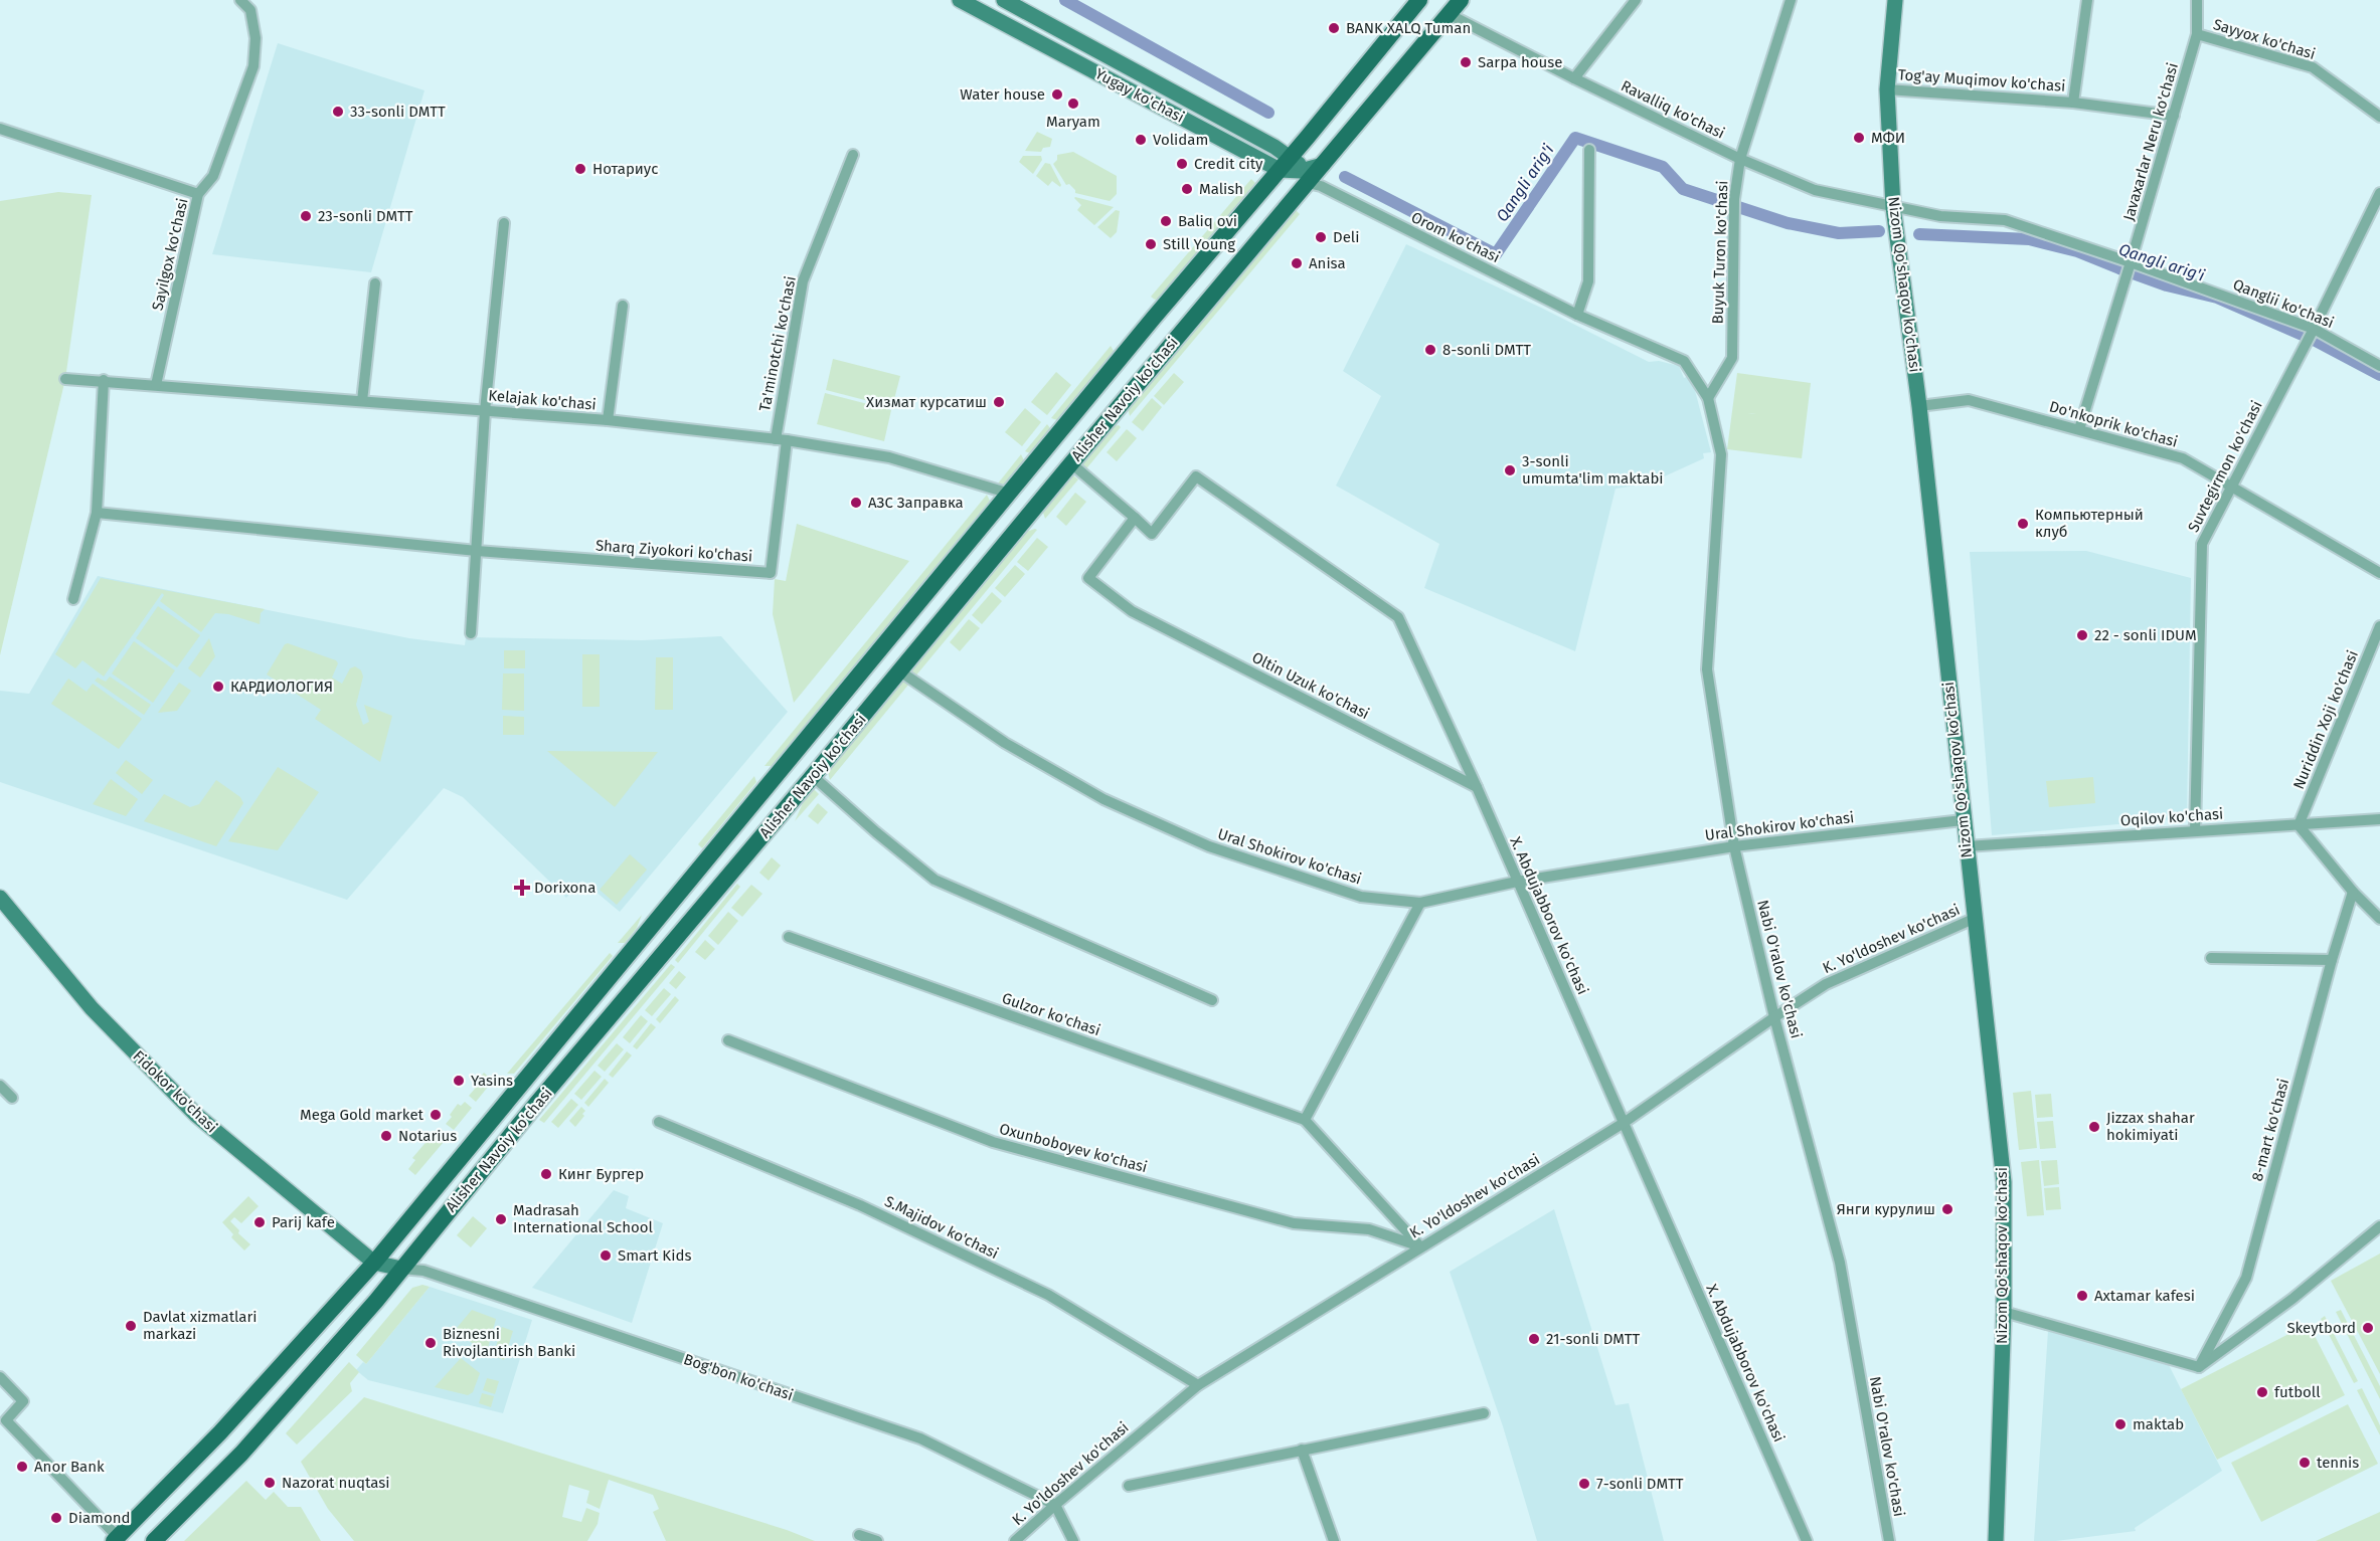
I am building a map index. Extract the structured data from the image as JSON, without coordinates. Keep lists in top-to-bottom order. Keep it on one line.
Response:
{"streets":{"main road":["Yugay ko'chasi","Nizom Qo'shaqov ko'chasi","Alisher Navoiy ko'chasi","Fidokor ko'chasi","Bog'bon ko'chasi"],"street":["Sayyox ko'chasi","Tog'ay Muqimov ko'chasi","Ravalliq ko'chasi","Javaxarlar Neru ko'chasi","Orom ko'chasi","Buyuk Turon ko'chasi","Sayilgox ko'chasi","Qanglii ko'chasi","Ta'minotchi ko'chasi","Kelajak ko'chasi","Do'nkoprik ko'chasi","Suvtegirmon ko'chasi","Sharq Ziyokori ko'chasi","Oltin Uzuk ko'chasi","Nuriddin Xoji ko'chasi","Oqilov ko'chasi","Ural Shokirov ko'chasi","X. Abdujabborov ko'chasi","K. Yo'ldoshev ko'chasi","Nabi O'ralov ko'chasi","Gulzor ko'chasi","8-mart ko'chasi","Oxunboboyev ko'chasi","S.Majidov ko'chasi"]},"crossings":[["Sayyox ko'chasi","Javaxarlar Neru ko'chasi"],["Tog'ay Muqimov ko'chasi","Javaxarlar Neru ko'chasi"],["Tog'ay Muqimov ko'chasi","Nizom Qo'shaqov ko'chasi"],["Yugay ko'chasi","Orom ko'chasi"],["Yugay ko'chasi","Alisher Navoiy ko'chasi"],["Ravalliq ko'chasi","Buyuk Turon ko'chasi"],["Ravalliq ko'chasi","Nizom Qo'shaqov ko'chasi"],["Ravalliq ko'chasi","Qanglii ko'chasi"],["Ravalliq ko'chasi","Alisher Navoiy ko'chasi"],["Javaxarlar Neru ko'chasi","Qanglii ko'chasi"],["Javaxarlar Neru ko'chasi","Do'nkoprik ko'chasi"],["Orom ko'chasi","Buyuk Turon ko'chasi"],["Orom ko'chasi","Alisher Navoiy ko'chasi"],["Orom ko'chasi","Nabi O'ralov ko'chasi"],["Buyuk Turon ko'chasi","Nabi O'ralov ko'chasi"],["Sayilgox ko'chasi","Kelajak ko'chasi"],["Nizom Qo'shaqov ko'chasi","Qanglii ko'chasi"],["Nizom Qo'shaqov ko'chasi","Do'nkoprik ko'chasi"],["Nizom Qo'shaqov ko'chasi","Oqilov ko'chasi"],["Nizom Qo'shaqov ko'chasi","Ural Shokirov ko'chasi"],["Nizom Qo'shaqov ko'chasi","K. Yo'ldoshev ko'chasi"],["Qanglii ko'chasi","Suvtegirmon ko'chasi"],["Ta'minotchi ko'chasi","Kelajak ko'chasi"],["Ta'minotchi ko'chasi","Sharq Ziyokori ko'chasi"],["Alisher Navoiy ko'chasi","Kelajak ko'chasi"],["Alisher Navoiy ko'chasi","Ural Shokirov ko'chasi"],["Alisher Navoiy ko'chasi","Fidokor ko'chasi"],["Alisher Navoiy ko'chasi","Bog'bon ko'chasi"],["Kelajak ko'chasi","Sharq Ziyokori ko'chasi"],["Do'nkoprik ko'chasi","Suvtegirmon ko'chasi"],["Suvtegirmon ko'chasi","Oqilov ko'chasi"],["Oltin Uzuk ko'chasi","X. Abdujabborov ko'chasi"],["Nuriddin Xoji ko'chasi","Oqilov ko'chasi"],["Ural Shokirov ko'chasi","X. Abdujabborov ko'chasi"],["Ural Shokirov ko'chasi","Nabi O'ralov ko'chasi"],["X. Abdujabborov ko'chasi","K. Yo'ldoshev ko'chasi"],["K. Yo'ldoshev ko'chasi","Nabi O'ralov ko'chasi"],["K. Yo'ldoshev ko'chasi","Gulzor ko'chasi"],["K. Yo'ldoshev ko'chasi","Oxunboboyev ko'chasi"],["K. Yo'ldoshev ko'chasi","S.Majidov ko'chasi"],["K. Yo'ldoshev ko'chasi","Bog'bon ko'chasi"],["Gulzor ko'chasi","Oxunboboyev ko'chasi"],["Fidokor ko'chasi","Bog'bon ko'chasi"]],"water":["Qangli arig'i"],"places":{"other":["BANK XALQ Tuman","Sarpa house","Water house","Maryam","33-sonli DMTT","МФИ","Volidam","Credit city","Нотариус","Malish","23-sonli DMTT","Baliq ovi","Deli","Still Young","Anisa","8-sonli DMTT","Хизмат курсатиш","3-sonli umumta'lim maktabi","АЗС Заправка","Компьютерный клуб","22 - sonli IDUM","КАРДИОЛОГИЯ","Yasins","Mega Gold market","Jizzax shahar hokimiyati","Notarius","Кинг Бургер","Янги курулиш","Madrasah International School","Parij kafe","Smart Kids","Axtamar kafesi","Davlat xizmatlari markazi","Skeytbord","21-sonli DMTT","Biznesni Rivojlantirish Banki","futboll","maktab","tennis","Anor Bank","Nazorat nuqtasi","7-sonli DMTT","Diamond"],"health":["Dorixona"]}}
